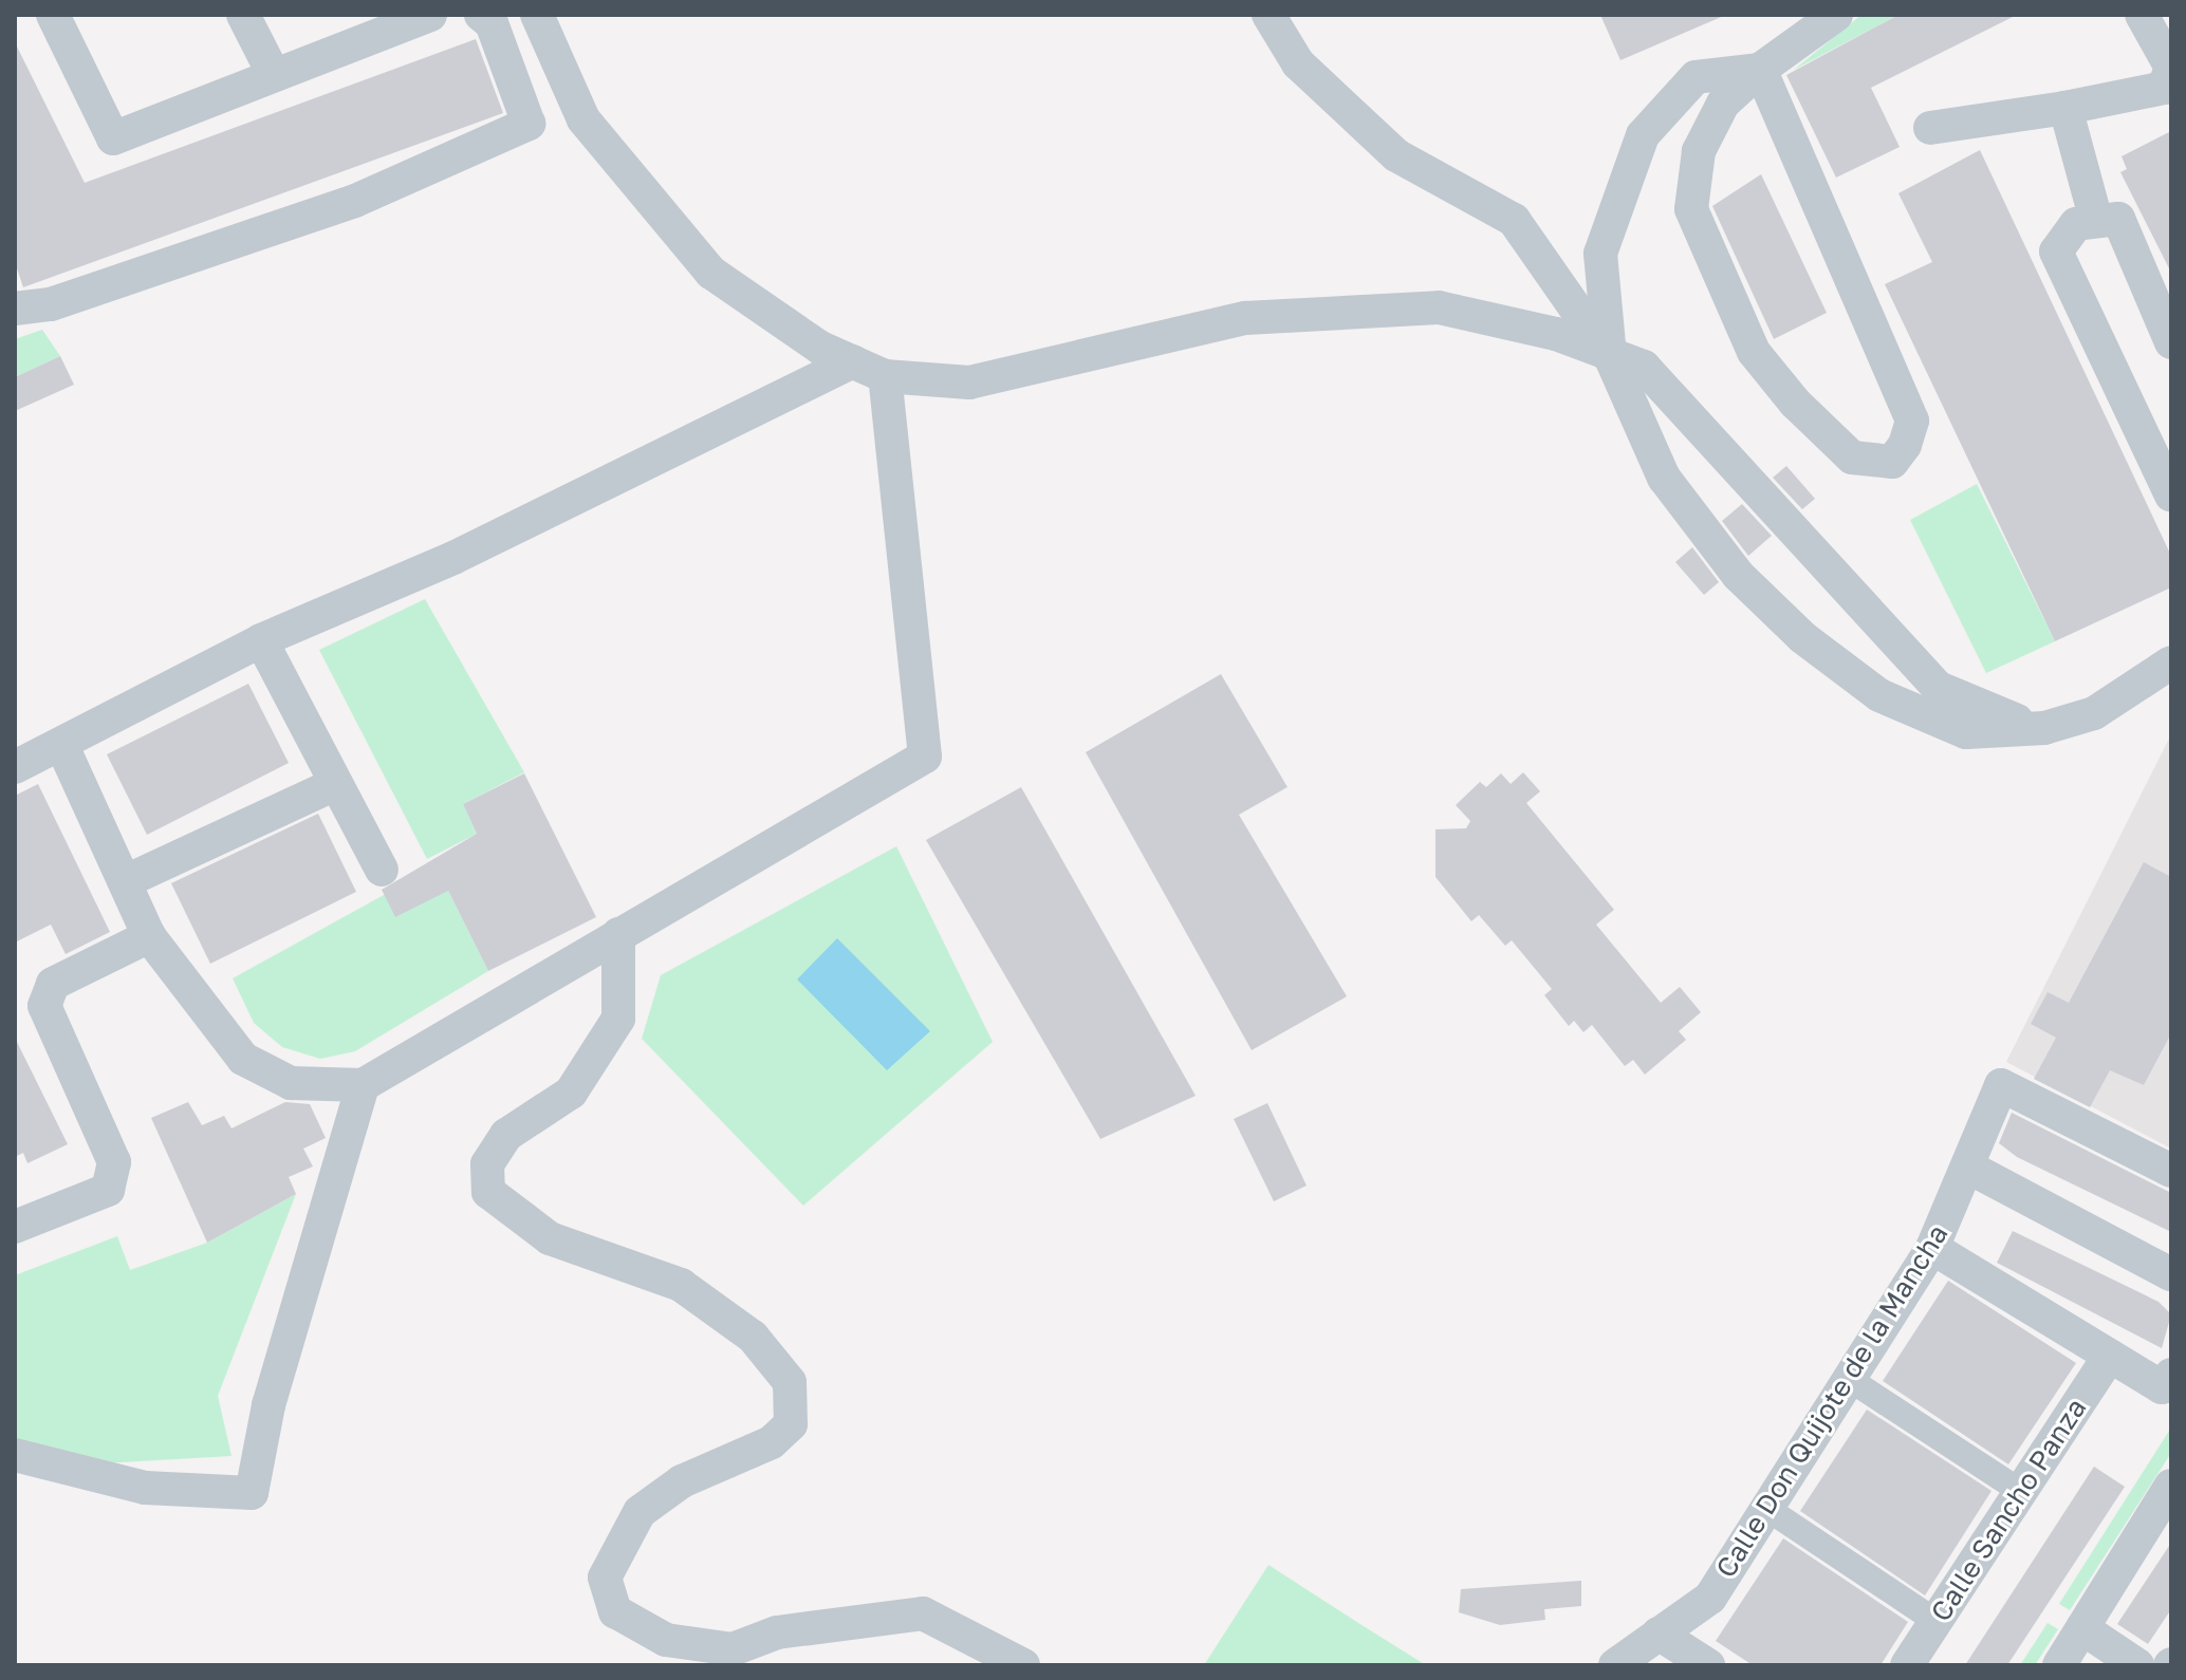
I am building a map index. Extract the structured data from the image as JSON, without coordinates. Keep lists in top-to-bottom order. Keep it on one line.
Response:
{"streets":{"street":["Calle Don Quijote de la Mancha","Calle Sancho Panza"]}}
